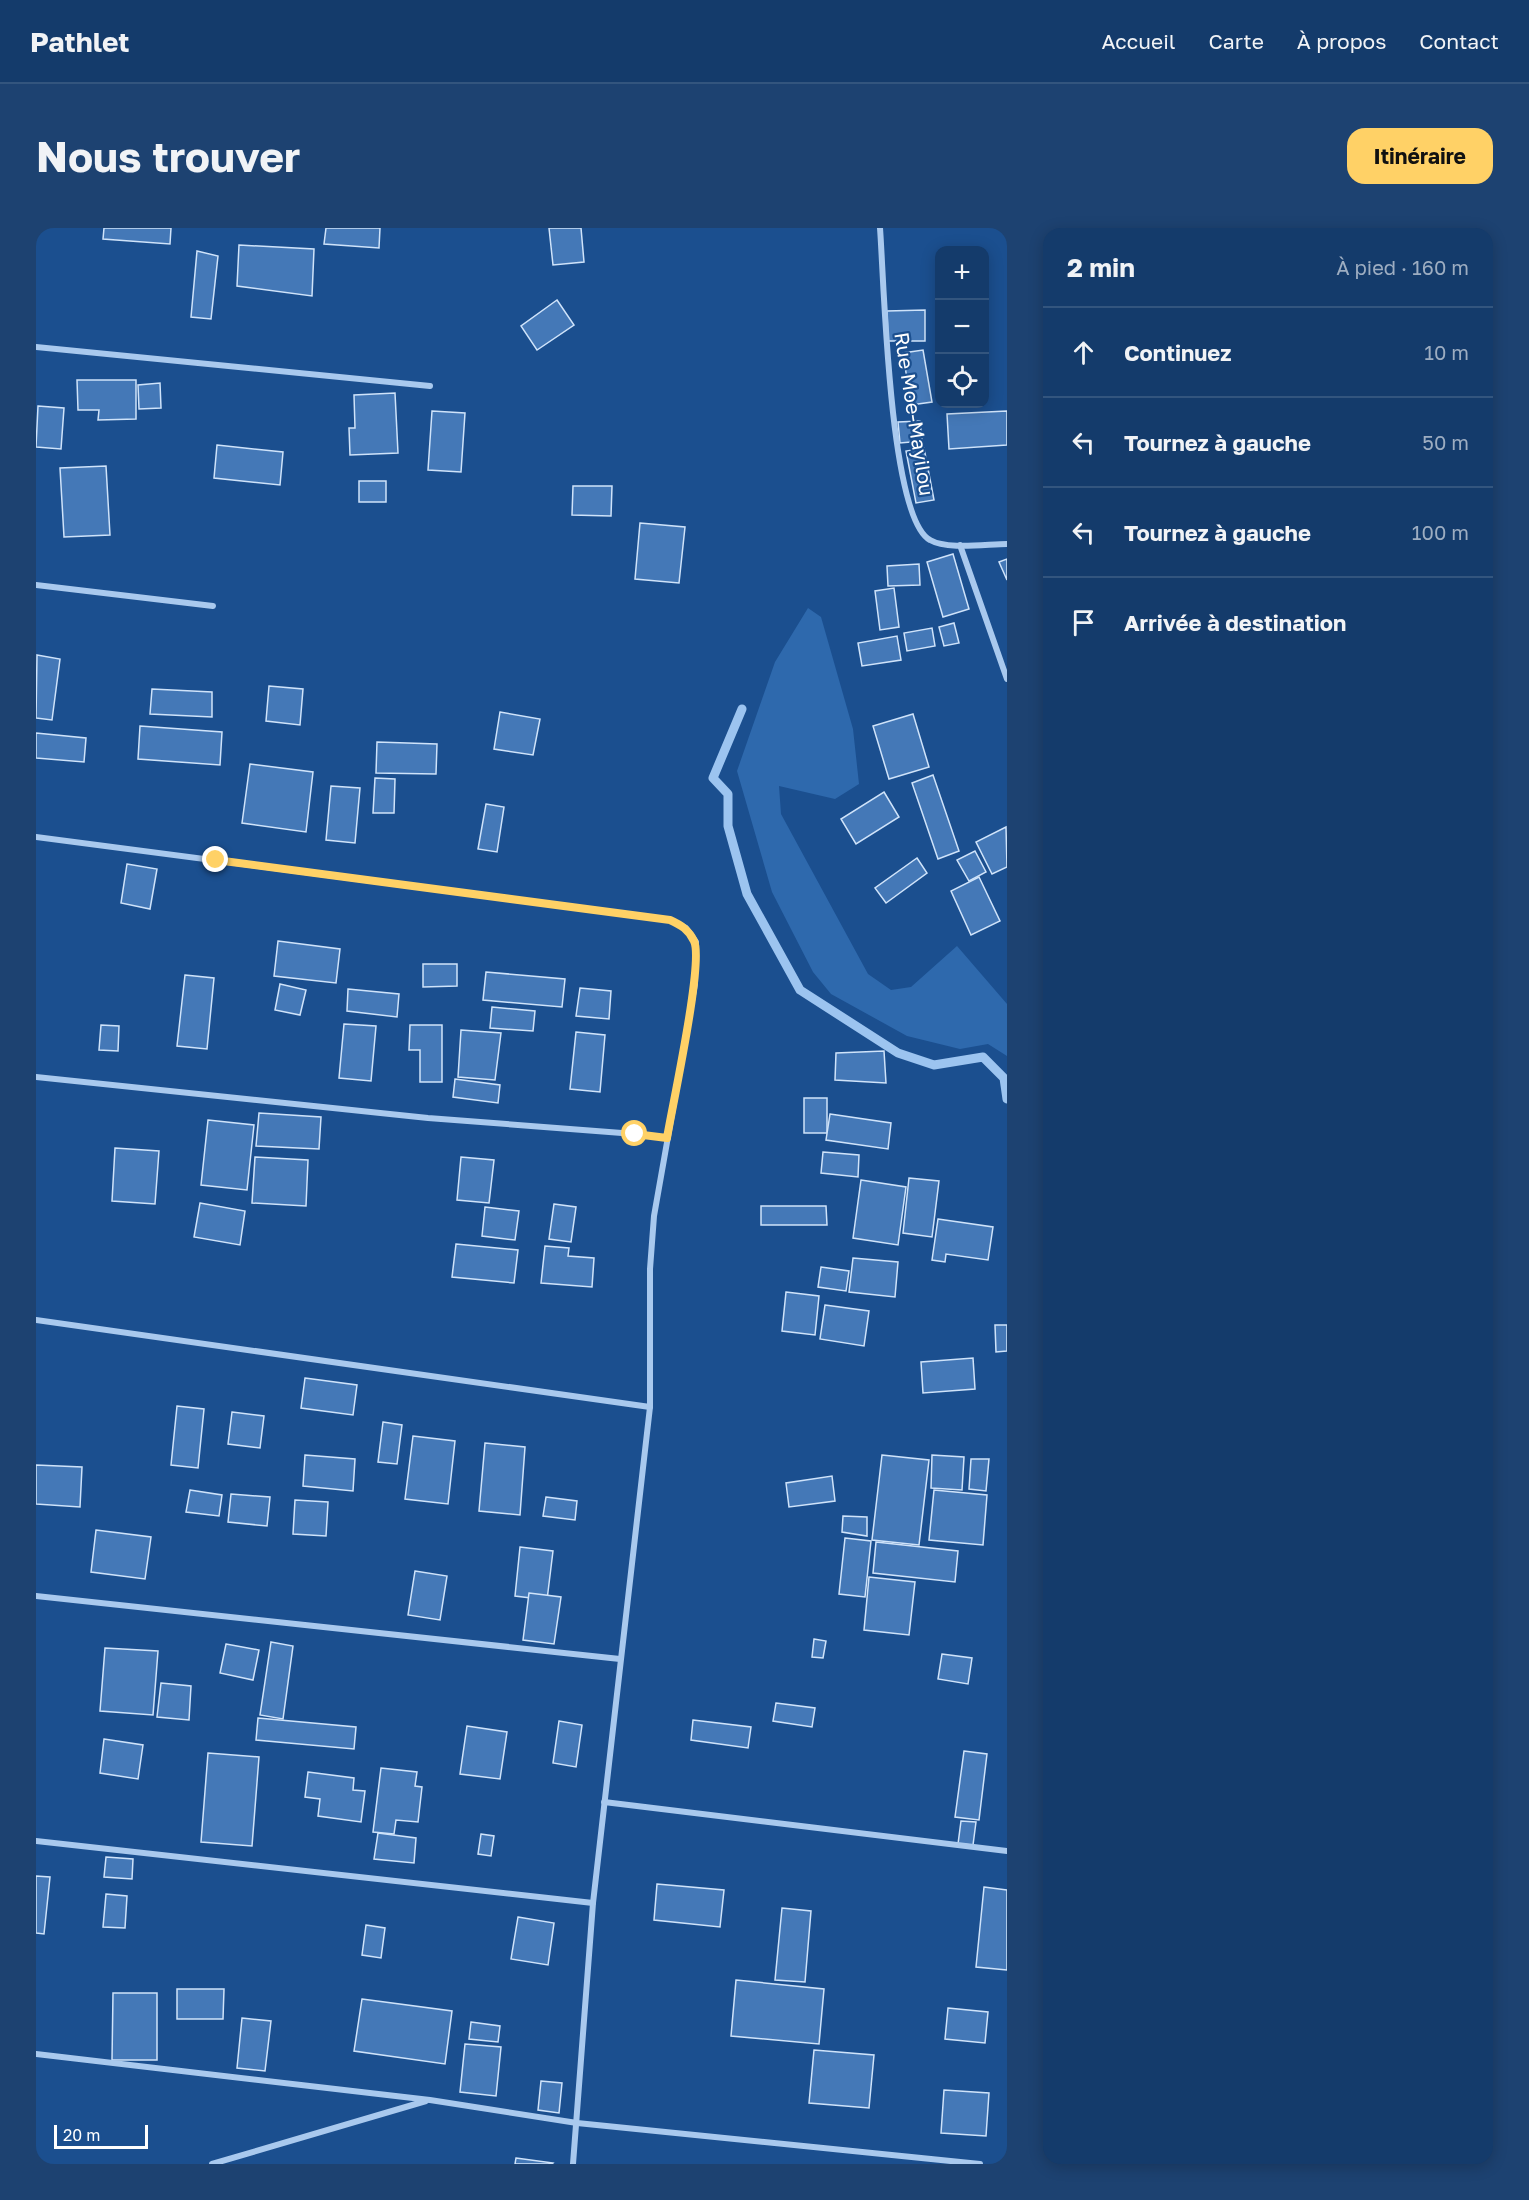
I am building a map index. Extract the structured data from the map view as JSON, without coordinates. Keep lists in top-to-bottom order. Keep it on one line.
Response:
{"streets":{"street":["Rue Moe-Mayilou"]},"scale_bar":"20 m","page":{"header":"Pathlet","nav":["Accueil","Carte","À propos","Contact"],"buttons":"Itinéraire","title":"Nous trouver","heading":["2 min","À pied · 160 m"],"map_buttons":["+","−"],"list":[["Continuez","10 m"],["Tournez à gauche","50 m"],["Tournez à gauche","100 m"],"Arrivée à destination"],"scale":"20 m"}}
